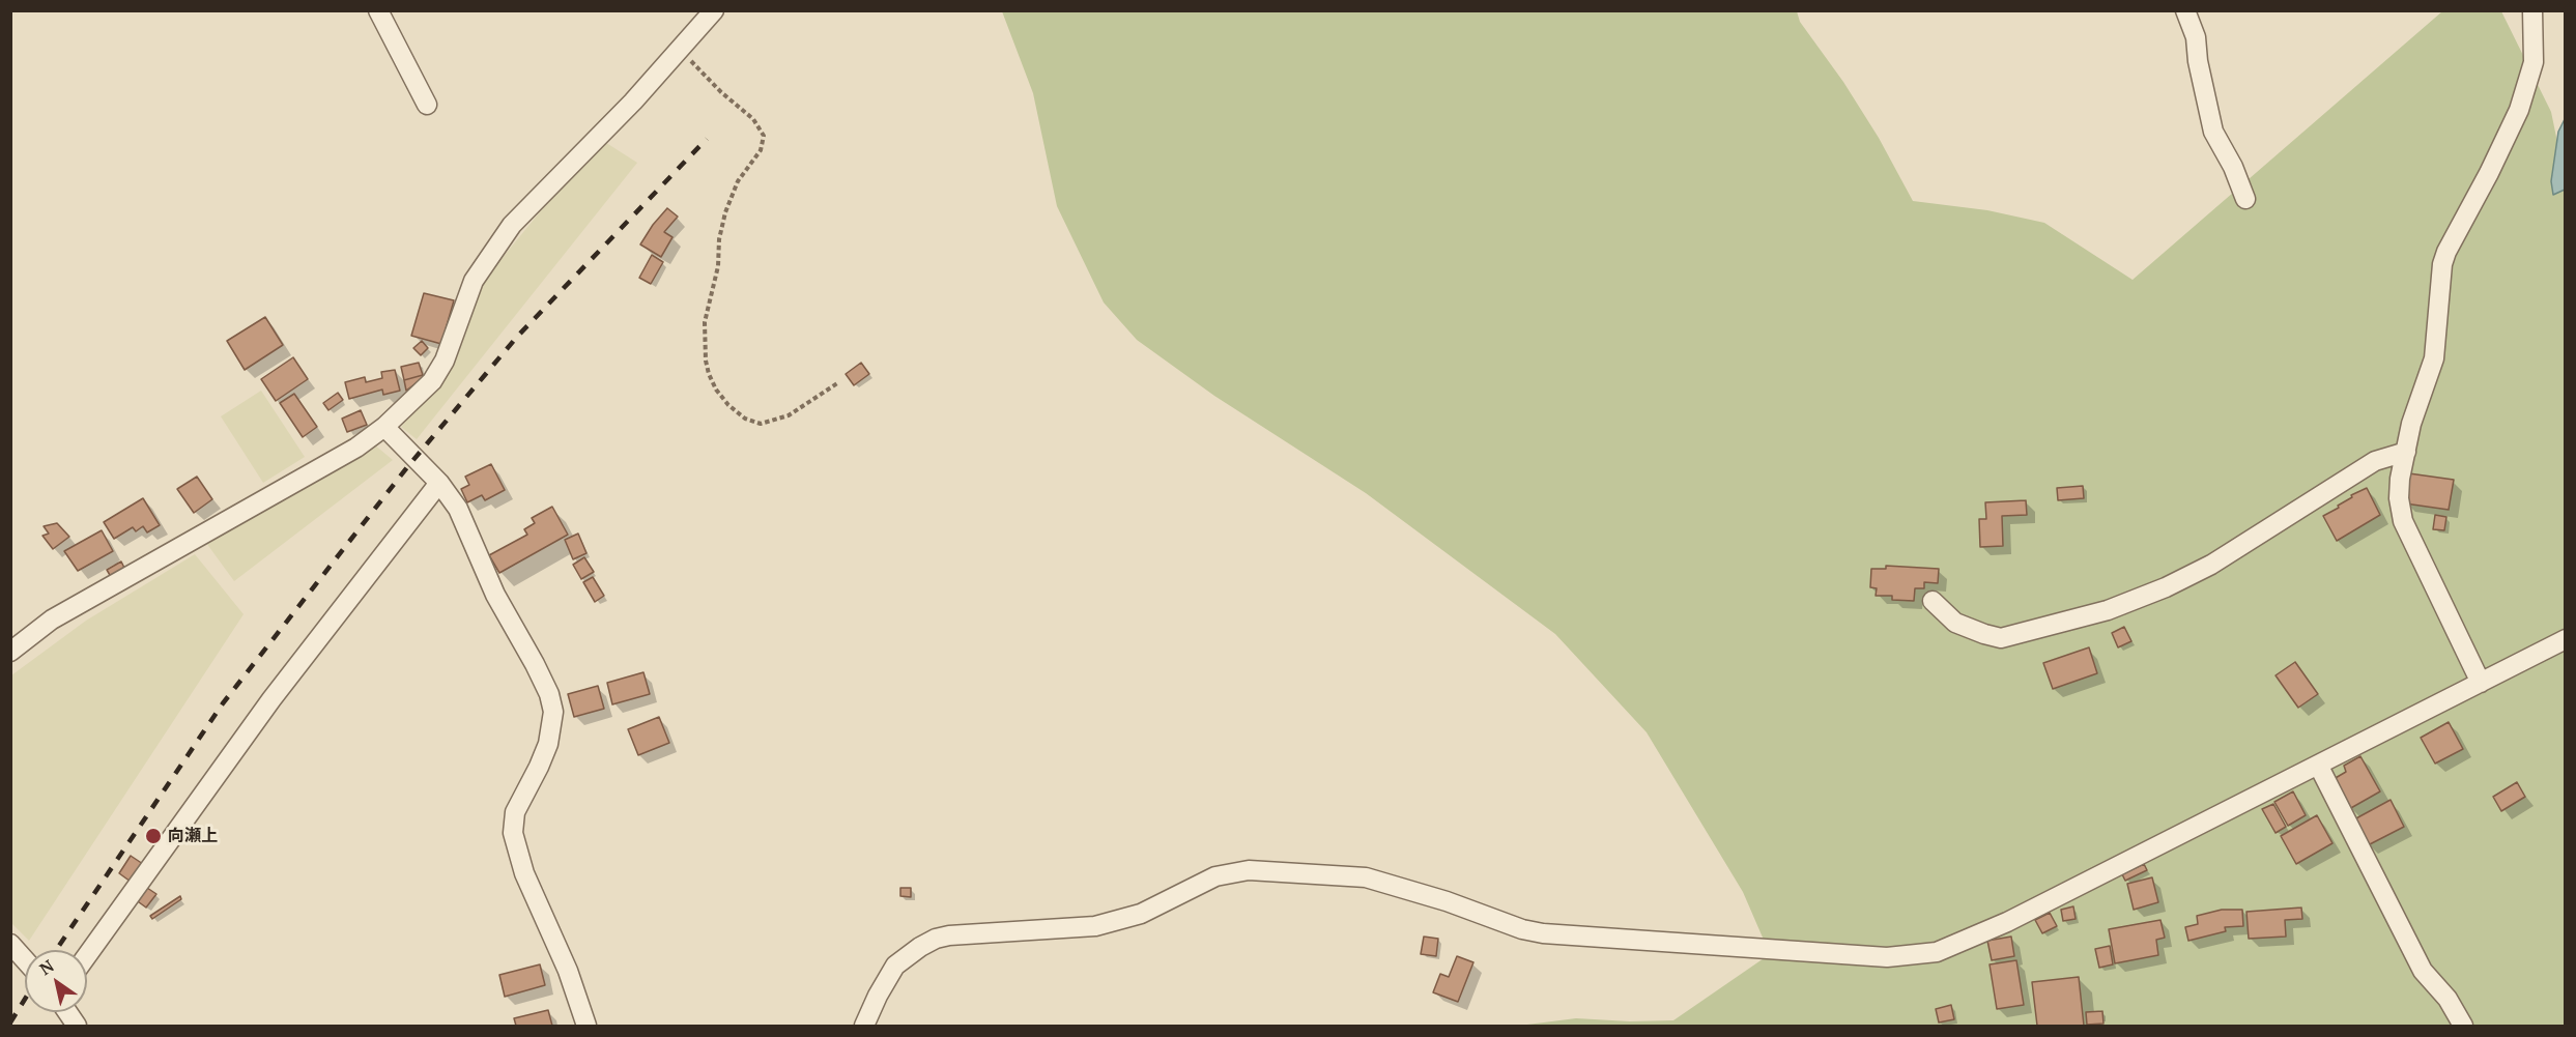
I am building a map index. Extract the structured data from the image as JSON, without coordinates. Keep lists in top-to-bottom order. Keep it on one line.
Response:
{"places":["向瀬上"],"north":"top left"}
